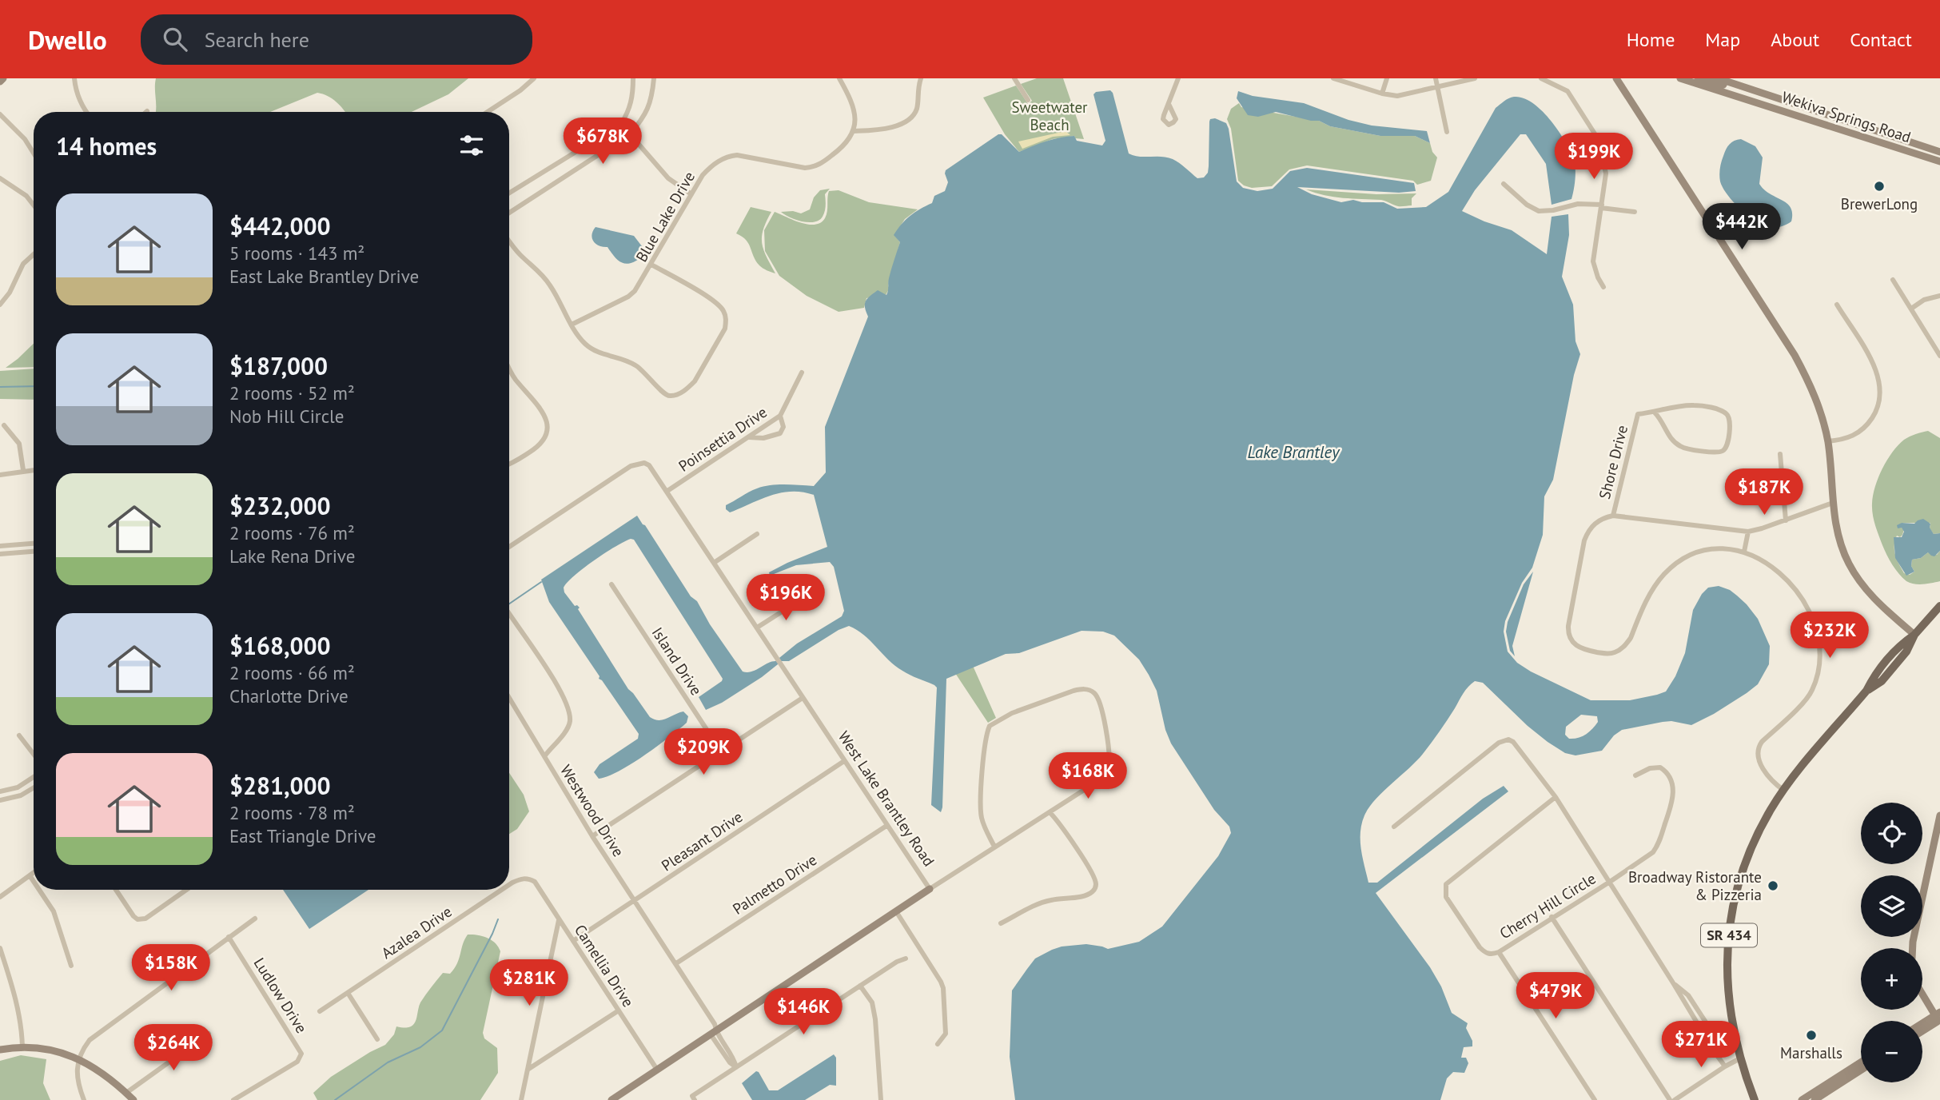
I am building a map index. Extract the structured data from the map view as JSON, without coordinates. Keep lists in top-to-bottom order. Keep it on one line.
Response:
{"streets":{"main road":["SR 434"],"street":["Wekiva Springs Road","Blue Lake Drive","Poinsettia Drive","Shore Drive","Island Drive","West Lake Brantley Road","Westwood Drive","Pleasant Drive","Palmetto Drive","Cherry Hill Circle","Azalea Drive","Camellia Drive","Ludlow Drive"]},"crossings":[["Poinsettia Drive","West Lake Brantley Road"],["West Lake Brantley Road","Westwood Drive"],["West Lake Brantley Road","Pleasant Drive"],["West Lake Brantley Road","Palmetto Drive"],["West Lake Brantley Road","Camellia Drive"],["Westwood Drive","Pleasant Drive"],["Westwood Drive","Palmetto Drive"],["Pleasant Drive","Camellia Drive"],["Azalea Drive","Camellia Drive"]],"water":["Lake Brantley"],"parks":["Sweetwater Beach"],"places":["BrewerLong","Broadway Ristorante & Pizzeria","Marshalls"],"page":{"header":"Dwello","search":"Search here","nav":["Home","Map","About","Contact"],"heading":"14 homes","price":["$678K","$199K","$442K","$187K","$196K","$232K","$209K","$168K","$158K","$281K","$479K","$146K","$271K","$264K"],"list":[{"name":"$442,000","note":"5 rooms · 143 m² · East Lake Brantley Drive"},{"name":"$187,000","note":"2 rooms · 52 m² · Nob Hill Circle"},{"name":"$232,000","note":"2 rooms · 76 m² · Lake Rena Drive"},{"name":"$168,000","note":"2 rooms · 66 m² · Charlotte Drive"},{"name":"$281,000","note":"2 rooms · 78 m² · East Triangle Drive"}],"map_buttons":["+","−"]}}
